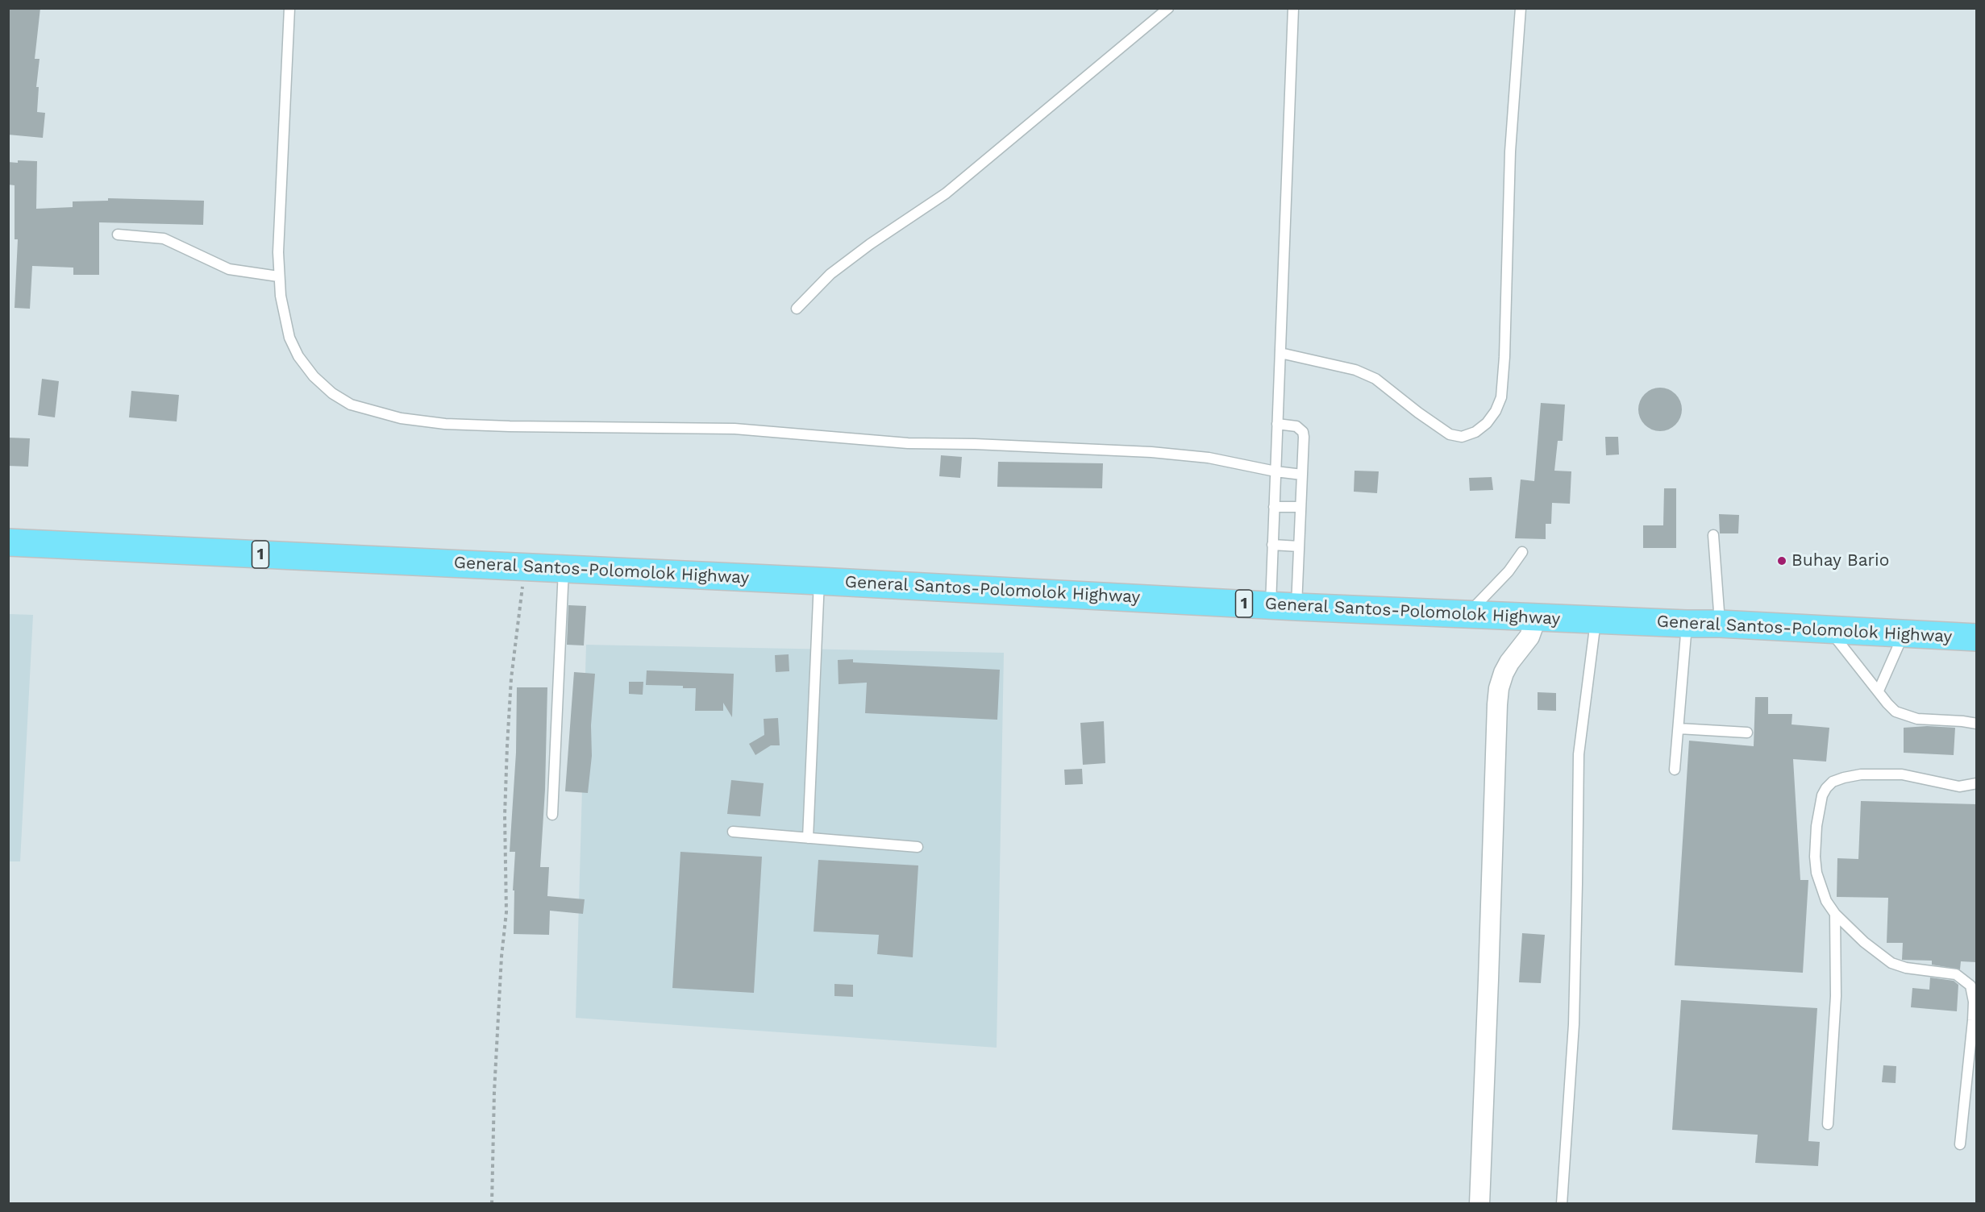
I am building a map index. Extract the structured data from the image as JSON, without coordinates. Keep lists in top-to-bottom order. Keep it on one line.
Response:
{"streets":{"highway":["1","General Santos-Polomolok Highway"]},"places":["Buhay Bario"]}
